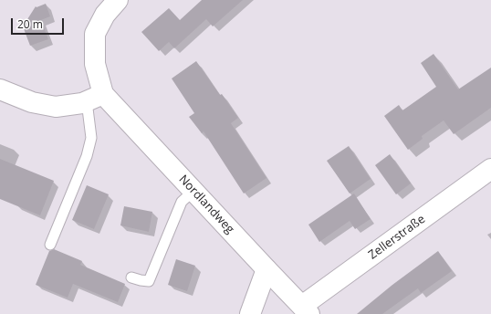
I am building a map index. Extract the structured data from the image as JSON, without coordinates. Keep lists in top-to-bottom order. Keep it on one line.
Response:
{"streets":{"street":["Nordlandweg","Zellerstraße"]},"crossings":[["Nordlandweg","Zellerstraße"]],"scale_bar":"20 m"}
